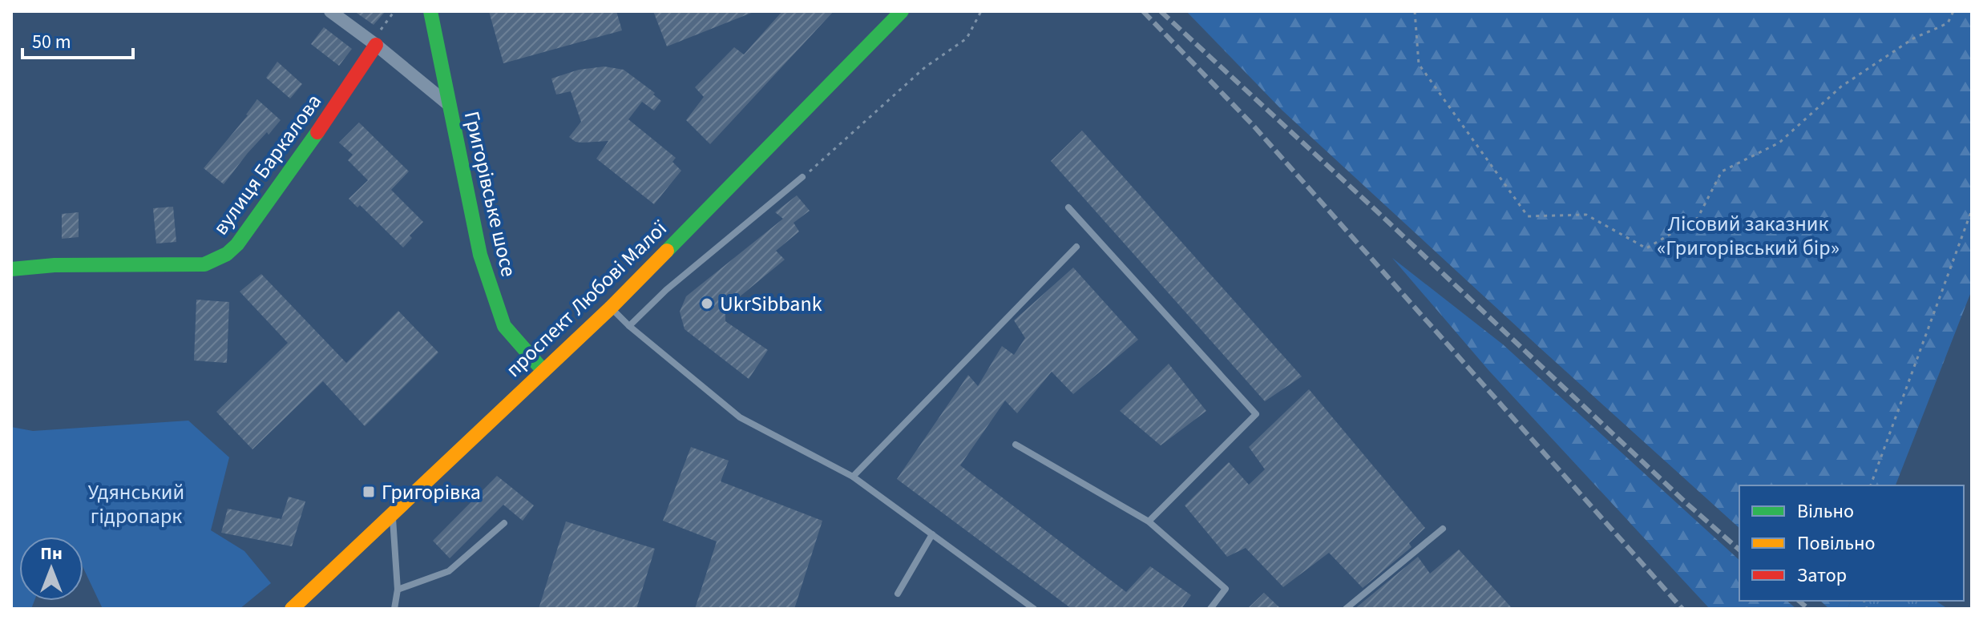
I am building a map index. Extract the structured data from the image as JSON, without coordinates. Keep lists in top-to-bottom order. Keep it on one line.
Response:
{"streets":{"street":["вулиця Баркалова","Григорівське шосе","проспект Любові Малої"]},"crossings":[["Григорівське шосе","проспект Любові Малої"]],"parks":["Лісовий заказник «Григорівський бір»","Удянський гідропарк"],"places":{"other":["UkrSibbank"],"transit":["Григорівка"]},"legend":["Вільно","Повільно","Затор"],"scale_bar":"50 m","north":"top"}
